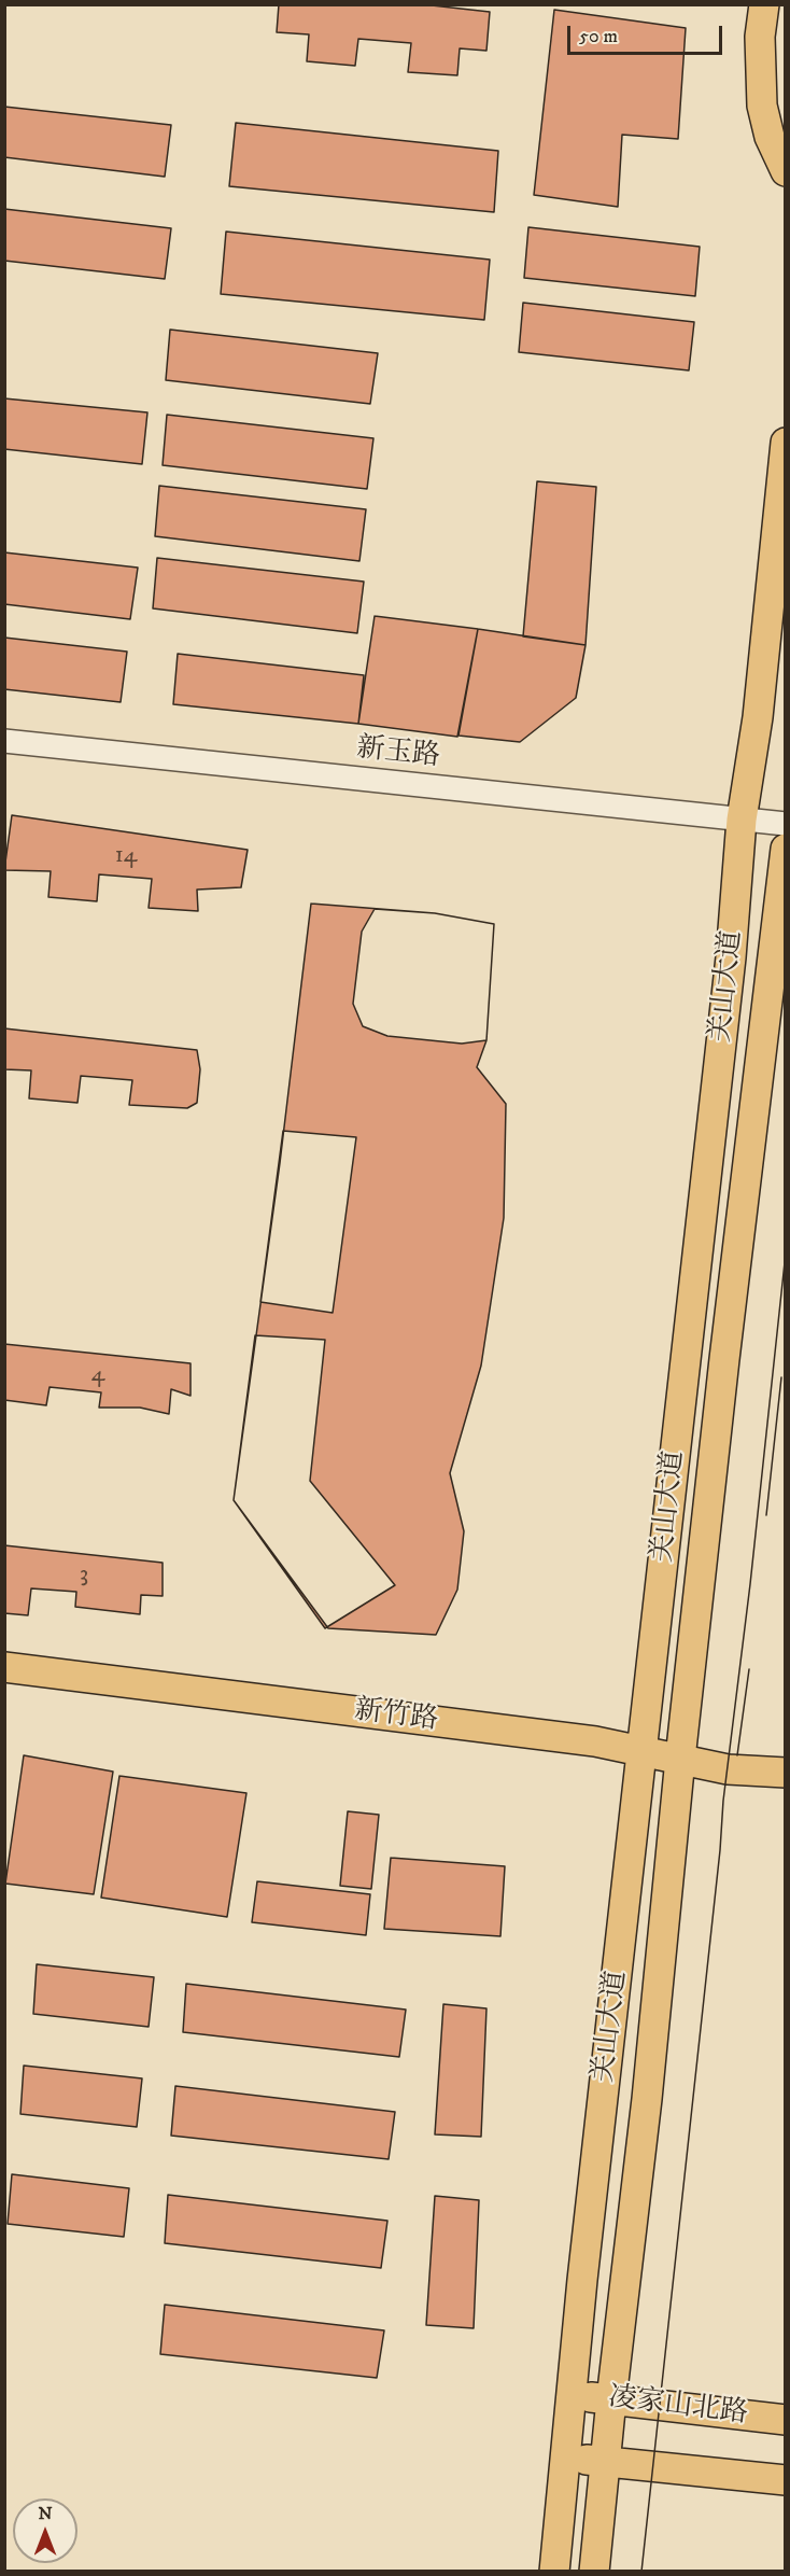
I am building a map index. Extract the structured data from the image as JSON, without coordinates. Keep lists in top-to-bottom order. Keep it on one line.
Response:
{"streets":{"main road":["关山大道","新竹路","凌家山北路"],"street":["新玉路"]},"crossings":[["新玉路","关山大道"],["关山大道","新竹路"],["关山大道","凌家山北路"]],"house_numbers":["14","4","3"],"scale_bar":"50 m","north":"top"}
